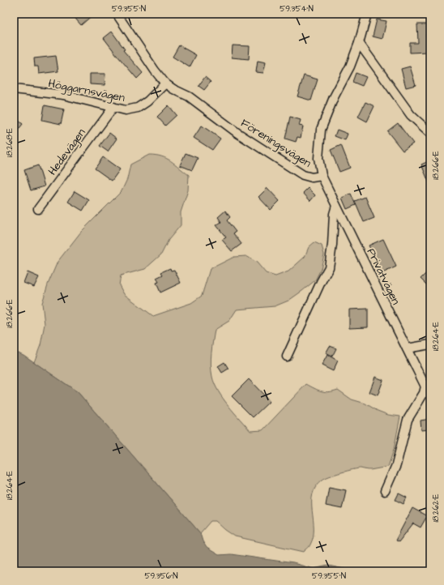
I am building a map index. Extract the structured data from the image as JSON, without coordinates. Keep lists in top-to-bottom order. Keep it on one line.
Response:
{"streets":{"street":["Höggarnsvägen","Föreningsvägen","Hedevägen","Privatvägen"]},"crossings":[["Höggarnsvägen","Föreningsvägen"],["Höggarnsvägen","Hedevägen"],["Föreningsvägen","Privatvägen"]],"coordinates":["59.355°N","59.354°N","18.268°E","18.266°E","18.264°E","18.262°E","59.356°N"]}
